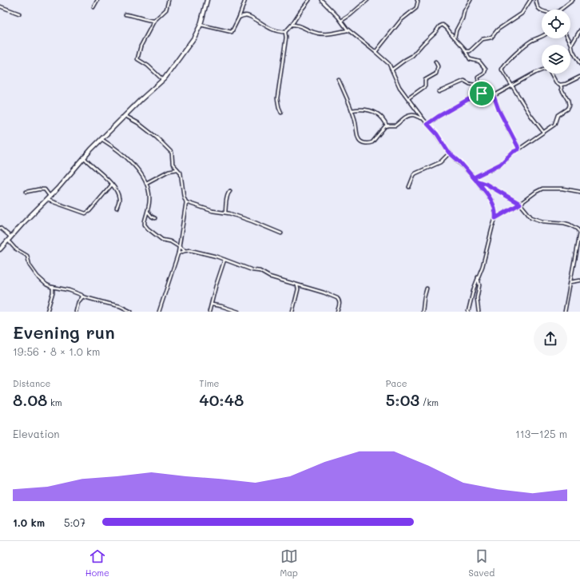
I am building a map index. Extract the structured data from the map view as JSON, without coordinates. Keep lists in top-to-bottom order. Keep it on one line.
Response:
{"page":{"heading":["Evening run","19:56 · 8 × 1.0 km"],"stats":[["Distance","8.08 km"],["Time","40:48"],["Pace","5:03 /km"]],"chart":["Elevation","113–125 m"],"list":[{"name":"1.0 km","note":"5:07"}],"tabs":["Home","Map","Saved"]}}
